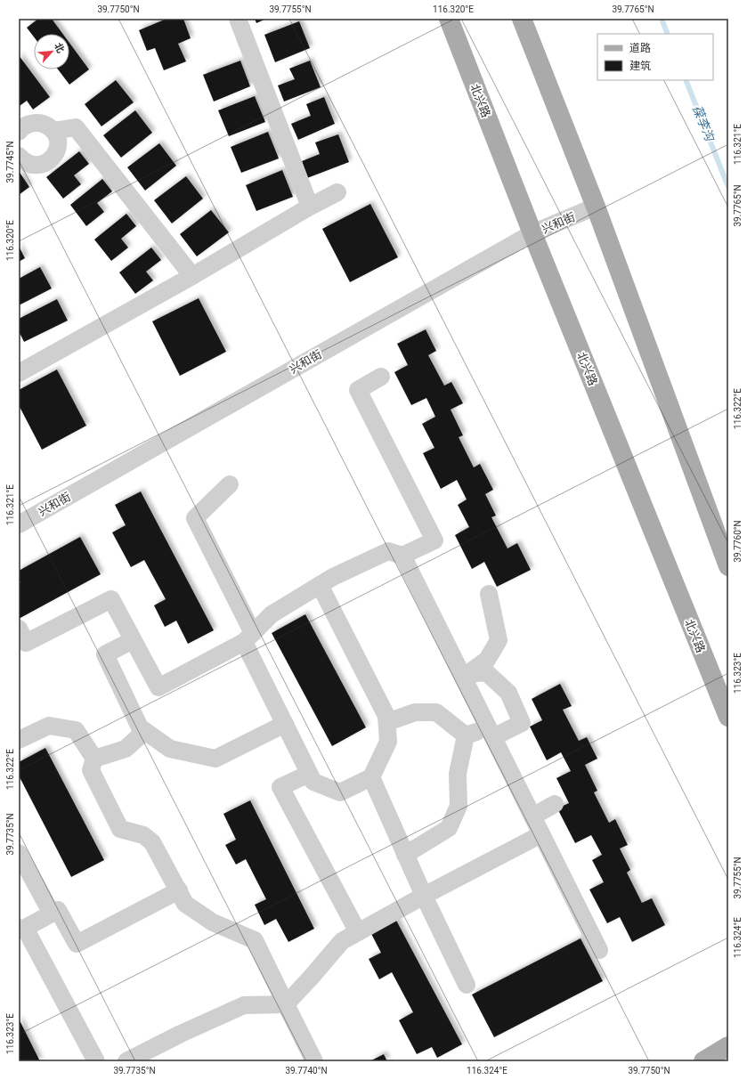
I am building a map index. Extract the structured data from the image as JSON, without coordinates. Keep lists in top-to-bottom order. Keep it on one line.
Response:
{"streets":{"main road":["北兴路"],"street":["兴和街"]},"crossings":[["北兴路","兴和街"]],"water":["葆李沟"],"legend":["道路","建筑"],"north":"top right","coordinates":["39.7750°N","39.7755°N","116.320°E","39.7765°N","116.321°E","39.7745°N","116.322°E","39.7760°N","116.323°E","39.7735°N","116.324°E","39.7740°N"]}
